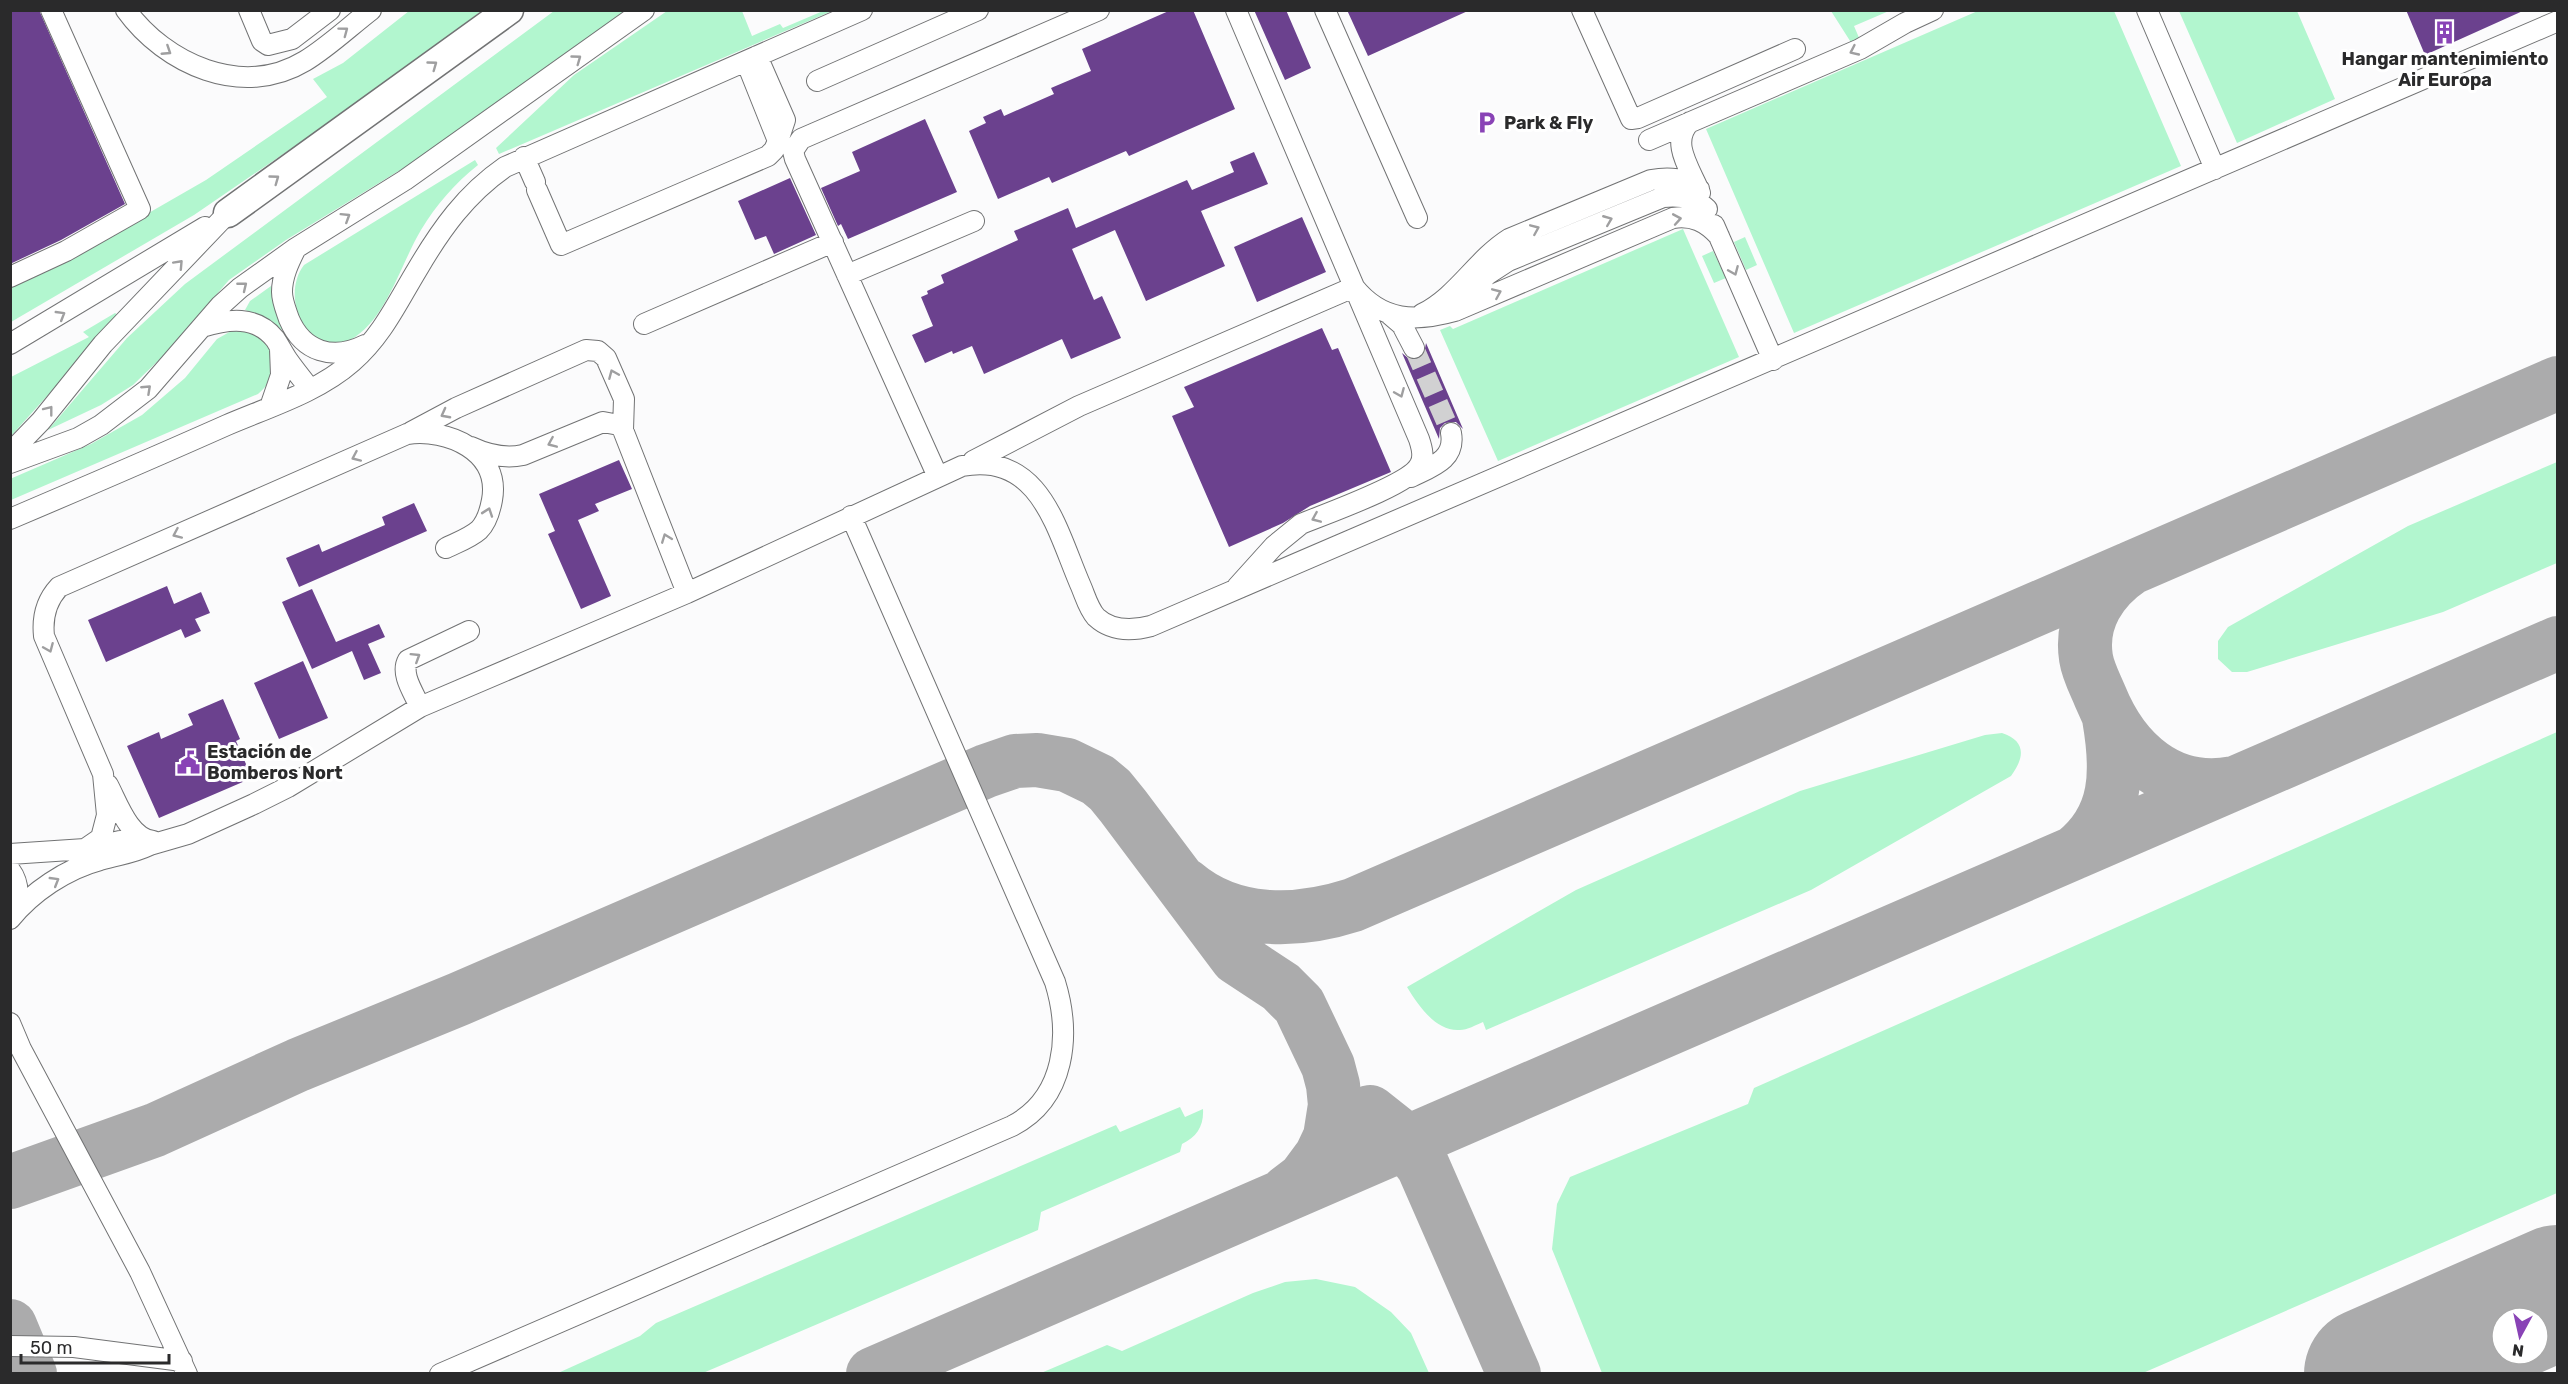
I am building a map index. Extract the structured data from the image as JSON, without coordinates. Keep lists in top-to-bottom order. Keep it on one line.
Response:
{"places":{"building":["Hangar mantenimiento Air Europa"],"parking":["Park & Fly"],"public building":["Estación de Bomberos Nort"]},"scale_bar":"50 m","north":"bottom"}
